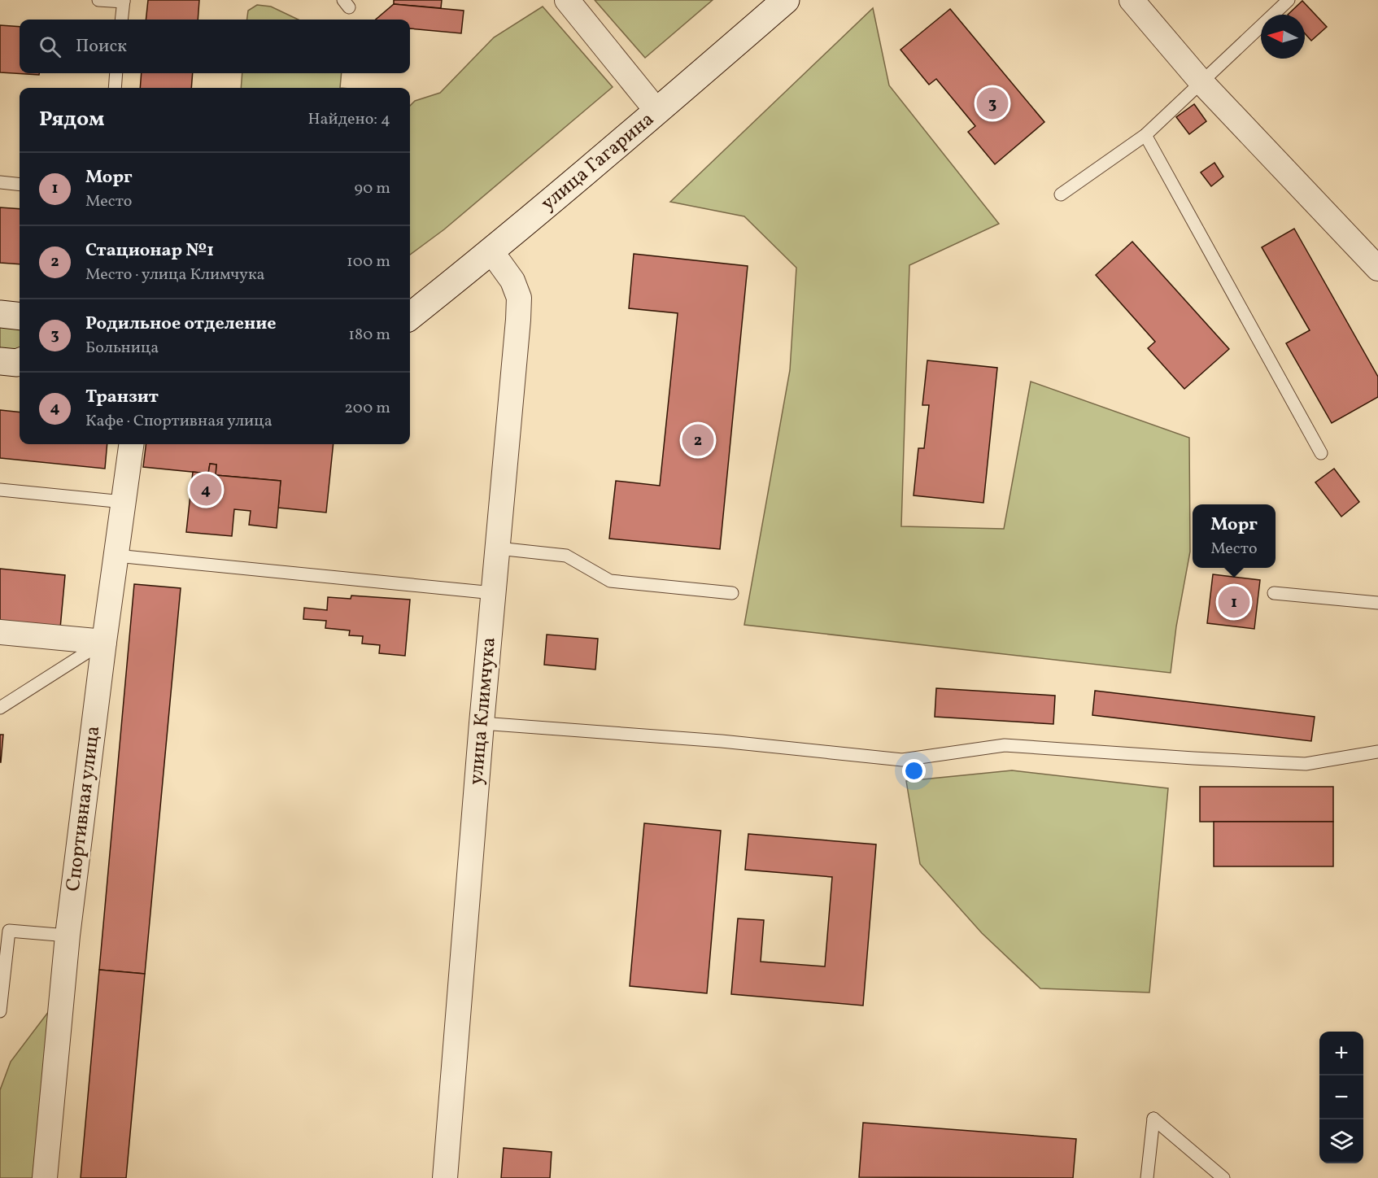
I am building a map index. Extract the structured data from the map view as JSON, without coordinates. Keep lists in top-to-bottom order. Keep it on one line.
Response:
{"streets":{"main road":["улица Гагарина"],"street":["улица Климчука","Спортивная улица"]},"crossings":[["улица Гагарина","улица Климчука"]],"north":"left","page":{"search":"Поиск","pins":["3","2","4","1"],"heading":["Рядом","Найдено: 4"],"list":[{"mark":"1","name":"Морг","note":"Место","value":"90 m"},{"mark":"2","name":"Стационар №1","note":"Место · улица Климчука","value":"100 m"},{"mark":"3","name":"Родильное отделение","note":"Больница","value":"180 m"},{"mark":"4","name":"Транзит","note":"Кафе · Спортивная улица","value":"200 m"}],"popup":["Морг","Место"],"map_buttons":["+","−"]}}
